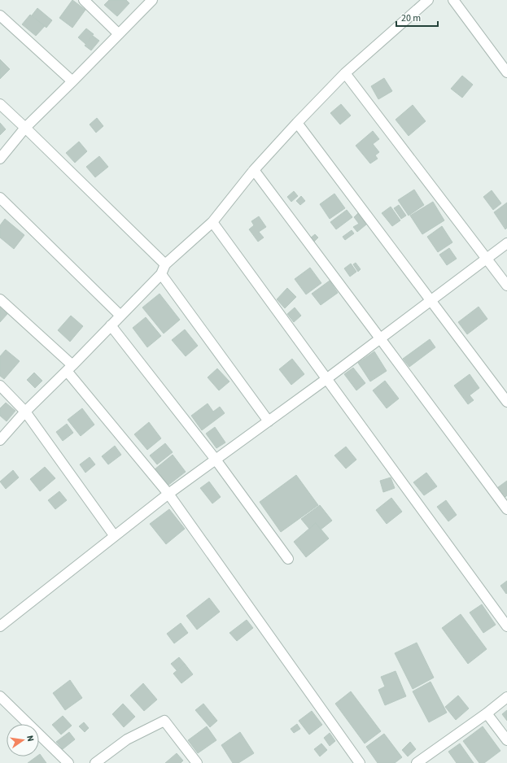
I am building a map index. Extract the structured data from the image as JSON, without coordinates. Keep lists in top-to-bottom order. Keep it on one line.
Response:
{"scale_bar":"20 m","north":"right"}
